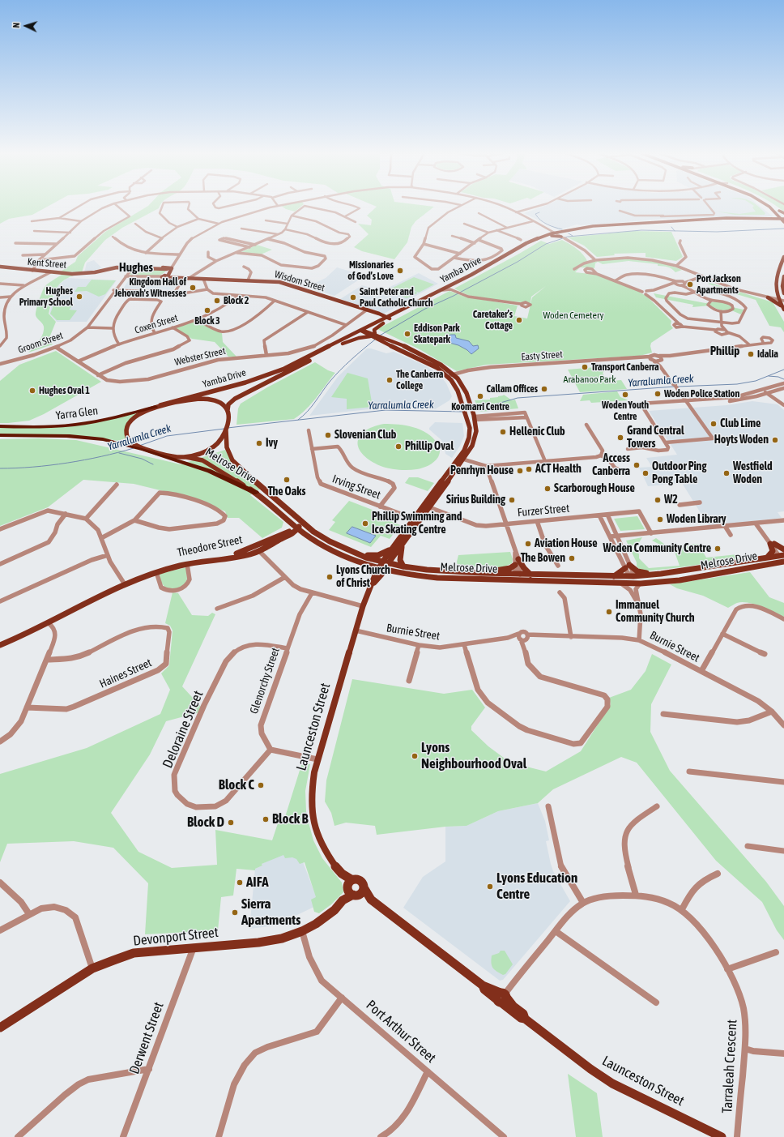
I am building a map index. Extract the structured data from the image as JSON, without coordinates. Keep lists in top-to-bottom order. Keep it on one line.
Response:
{"streets":{"highway":["Yarra Glen"],"main road":["Kent Street","Yamba Drive","Wisdom Street","Melrose Drive","Theodore Street","Launceston Street","Devonport Street"],"street":["Coxen Street","Groom Street","Easty Street","Webster Street","Irving Street","Furzer Street","Burnie Street","Haines Street","Glenorchy Street","Deloraine Street","Port Arthur Street","Derwent Street","Tarraleah Crescent"]},"crossings":[["Kent Street","Groom Street"],["Yamba Drive","Wisdom Street"],["Yamba Drive","Yarra Glen"],["Yamba Drive","Launceston Street"],["Wisdom Street","Groom Street"],["Wisdom Street","Webster Street"],["Coxen Street","Webster Street"],["Groom Street","Webster Street"],["Easty Street","Launceston Street"],["Yarra Glen","Melrose Drive"],["Melrose Drive","Theodore Street"],["Melrose Drive","Launceston Street"],["Irving Street","Launceston Street"],["Furzer Street","Launceston Street"],["Burnie Street","Launceston Street"],["Glenorchy Street","Deloraine Street"],["Launceston Street","Devonport Street"],["Launceston Street","Tarraleah Crescent"],["Devonport Street","Port Arthur Street"],["Devonport Street","Derwent Street"]],"districts":["Hughes","Phillip"],"water":["Yarralumla Creek"],"parks":["Woden Cemetery","Arabanoo Park"],"places":["Missionaries of God’s Love","Port Jackson Apartments","Kingdom Hall of Jehovah's Witnesses","Hughes Primary School","Saint Peter and Paul Catholic Church","Block 2","Block 3","Caretaker’s Cottage","Eddison Park Skatepark","Idalia","Transport Canberra","The Canberra College","Callam Offices","Hughes Oval 1","Woden Police Station","Woden Youth Centre","Koomarri Centre","Club Lime","Hellenic Club","Slovenian Club","Grand Central Towers","Hoyts Woden","Ivy","Phillip Oval","Access Canberra","ACT Health","Penrhyn House","Outdoor Ping Pong Table","Westfield Woden","The Oaks","Scarborough House","Sirius Building","W2","Woden Library","Phillip Swimming and Ice Skating Centre","Aviation House","Woden Community Centre","The Bowen","Lyons Church of Christ","Immanuel Community Church","Lyons Neighbourhood Oval","Block C","Block B","Block D","AIFA","Lyons Education Centre","Sierra Apartments"],"north":"left"}
